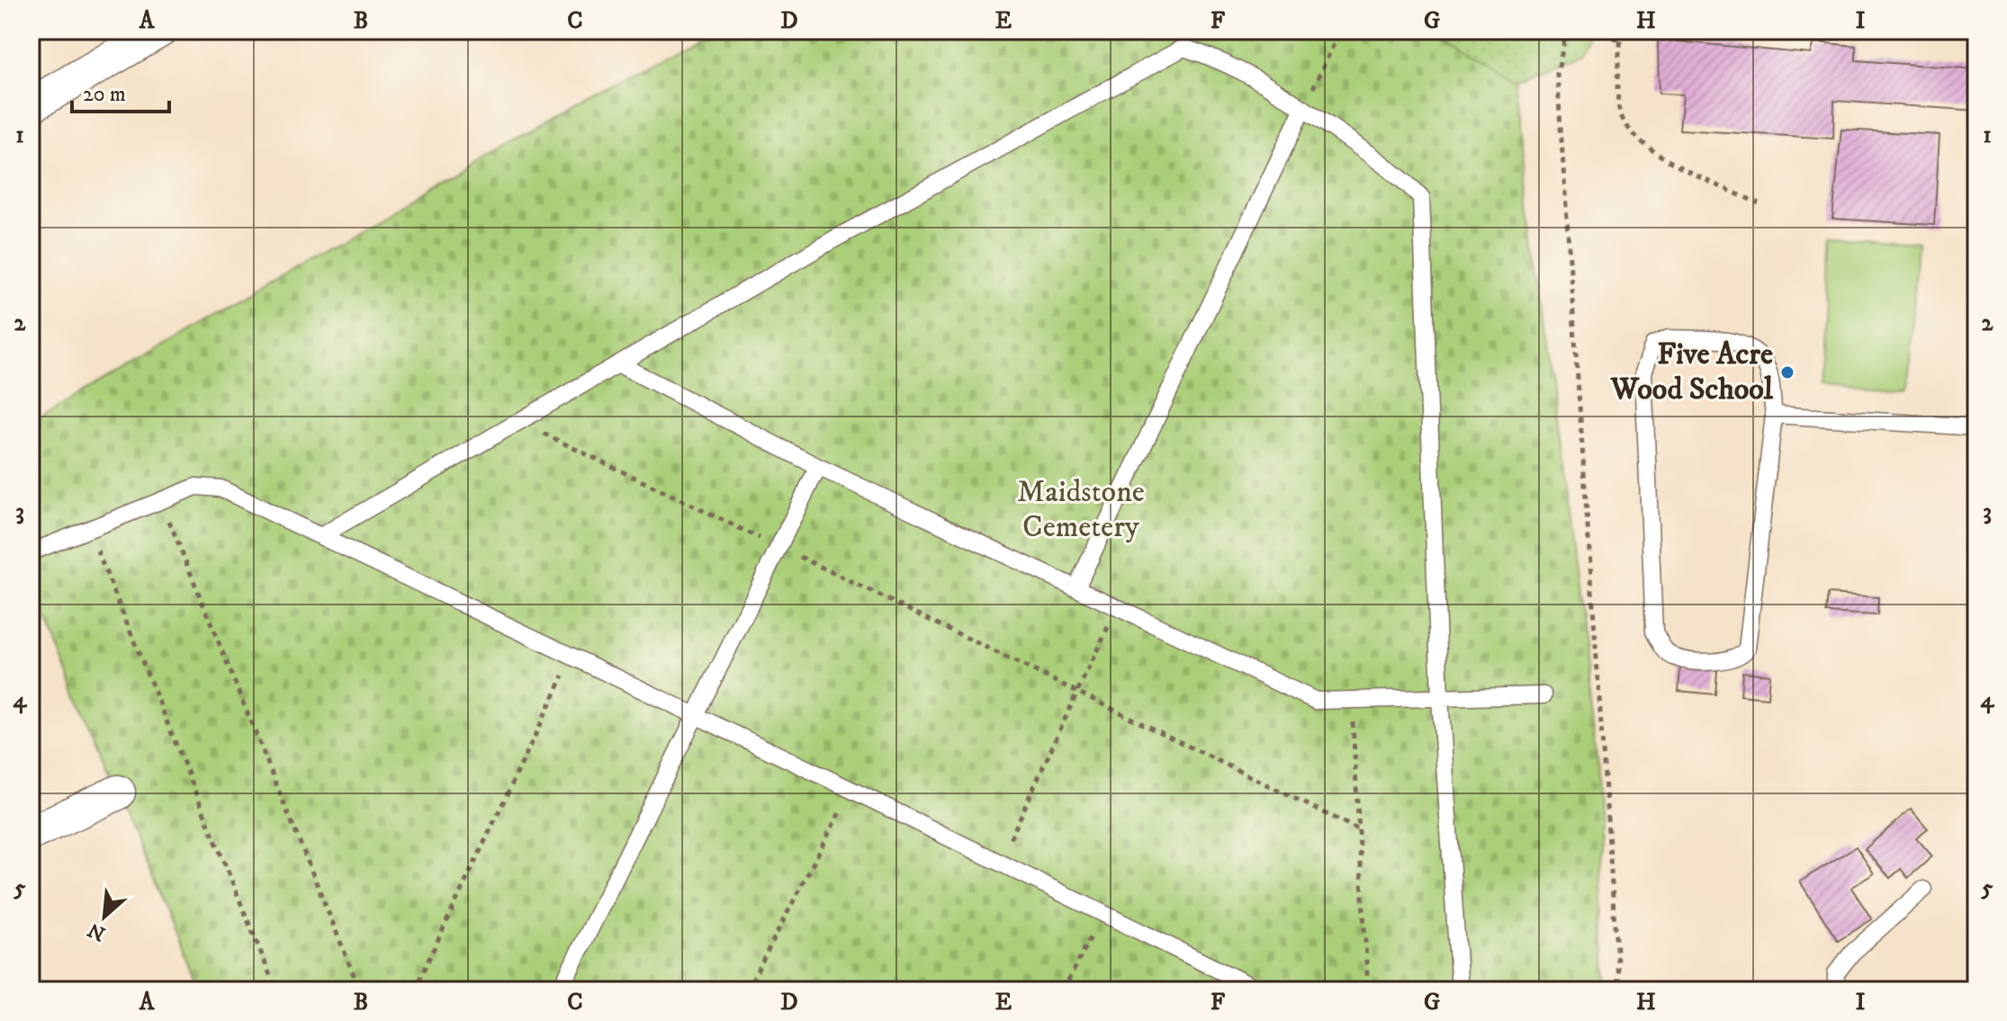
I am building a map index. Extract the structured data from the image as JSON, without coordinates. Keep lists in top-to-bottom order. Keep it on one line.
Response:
{"parks":["Maidstone Cemetery"],"places":["Five Acre Wood School"],"scale_bar":"20 m","north":"bottom left","grid":{"columns":["A","B","C","D","E","F","G","H","I"],"rows":["1","2","3","4","5"]}}
